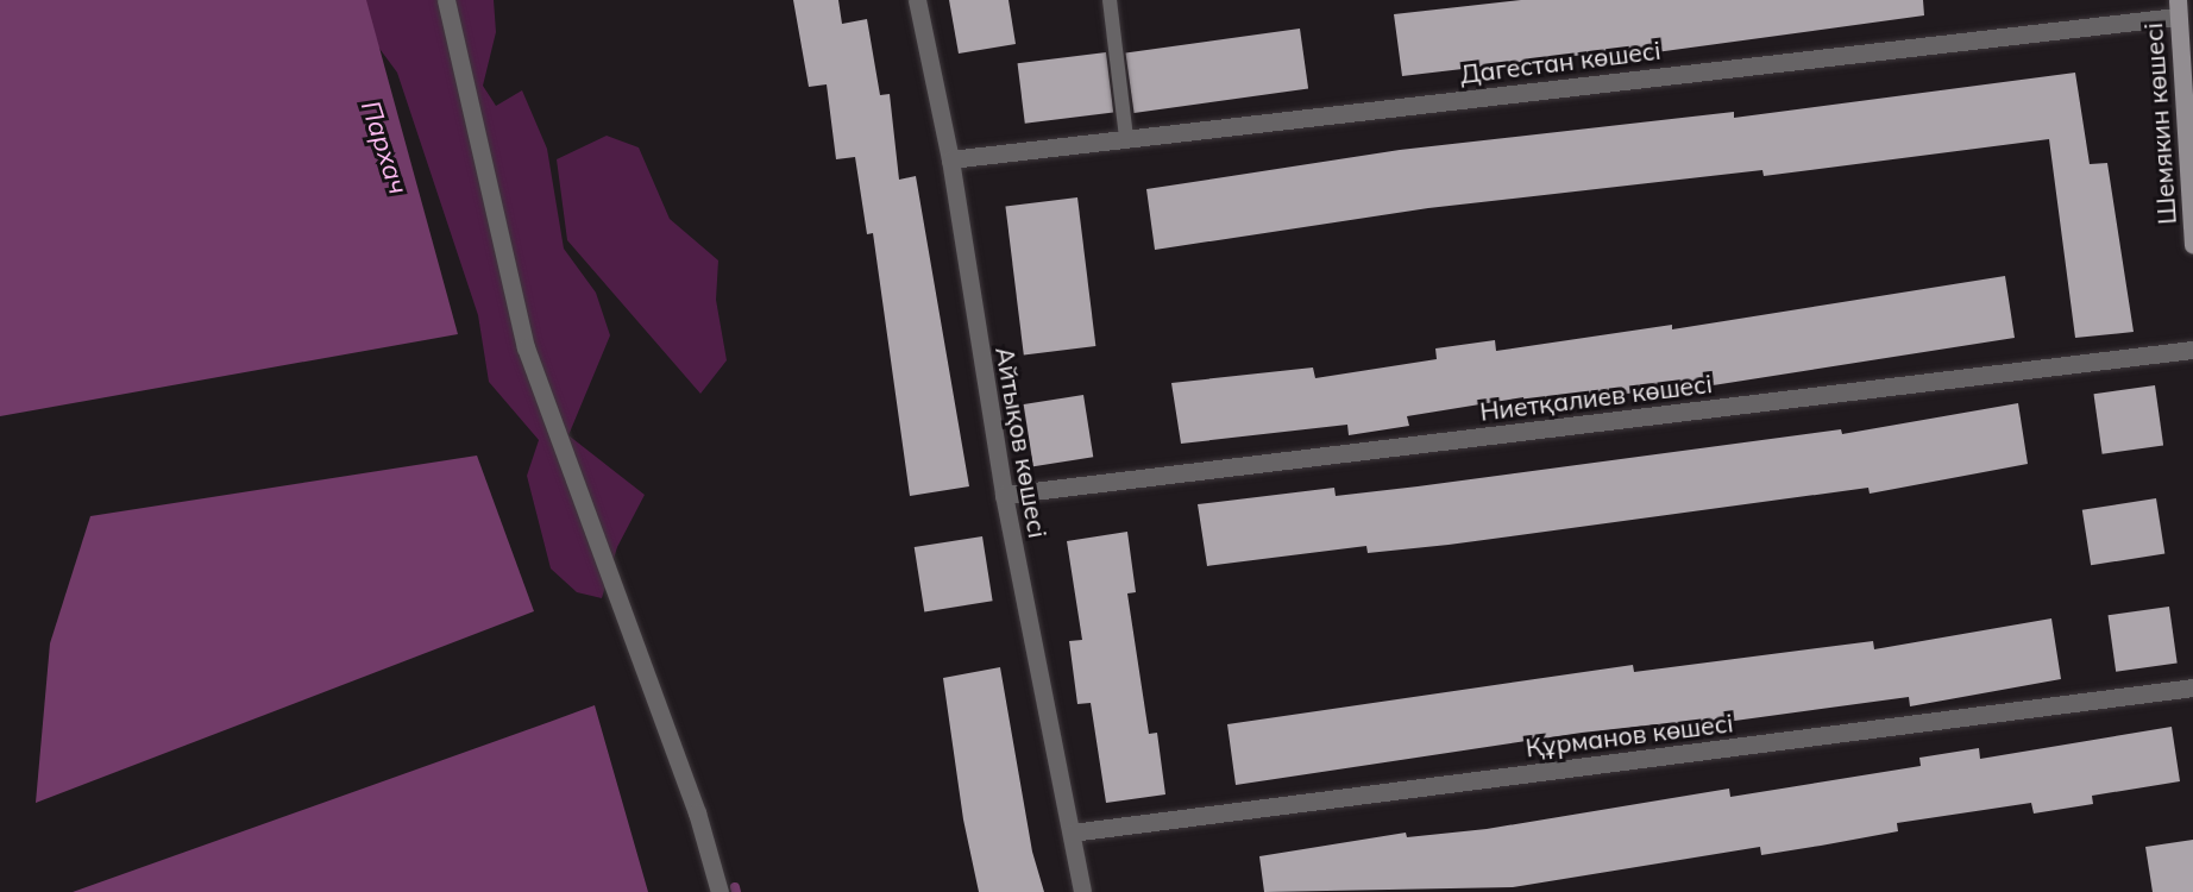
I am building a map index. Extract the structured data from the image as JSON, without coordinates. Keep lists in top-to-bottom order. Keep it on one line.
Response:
{"streets":{"main road":["Шемякин көшесі"],"street":["Дагестан көшесі","Ниетқалиев көшесі","Айтықов көшесі","Құрманов көшесі"]},"crossings":[["Дагестан көшесі","Шемякин көшесі"],["Дагестан көшесі","Айтықов көшесі"],["Ниетқалиев көшесі","Айтықов көшесі"],["Айтықов көшесі","Құрманов көшесі"]],"water":["Пархач"]}
